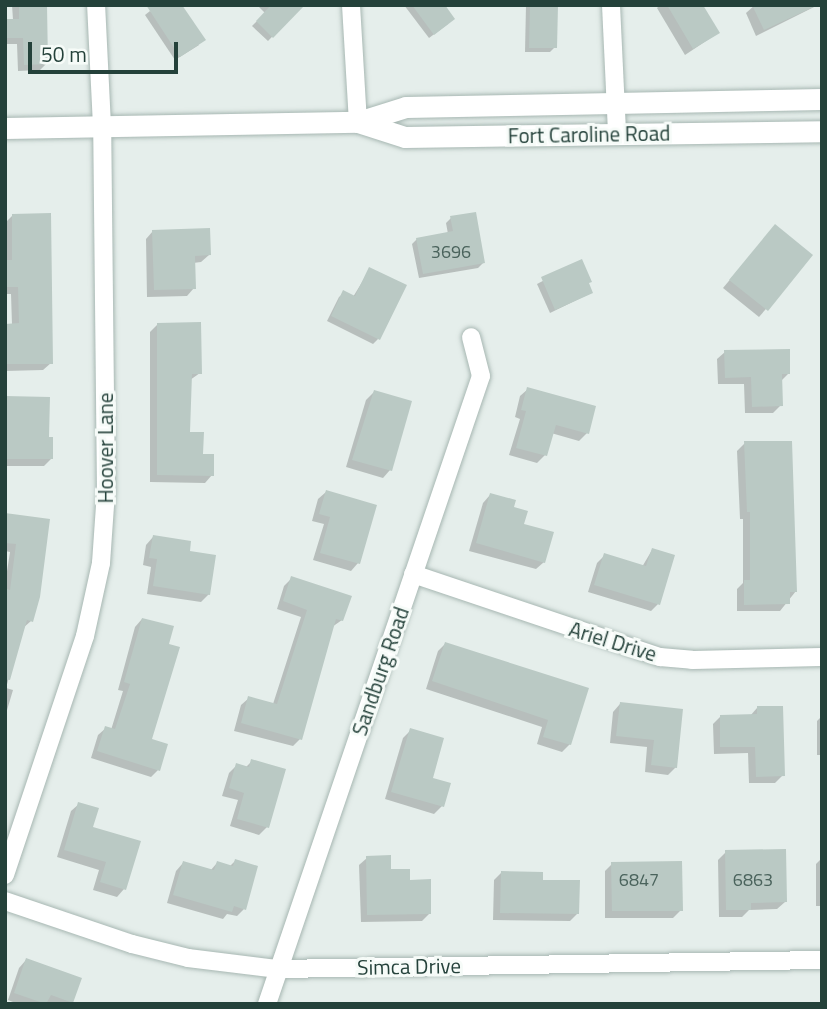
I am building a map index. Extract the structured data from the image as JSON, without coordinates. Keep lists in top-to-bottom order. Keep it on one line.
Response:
{"streets":{"street":["Fort Caroline Road","Hoover Lane","Ariel Drive","Sandburg Road","Simca Drive"]},"crossings":[["Fort Caroline Road","Hoover Lane"],["Ariel Drive","Sandburg Road"],["Sandburg Road","Simca Drive"]],"house_numbers":["3696","6847","6863"],"scale_bar":"50 m"}
